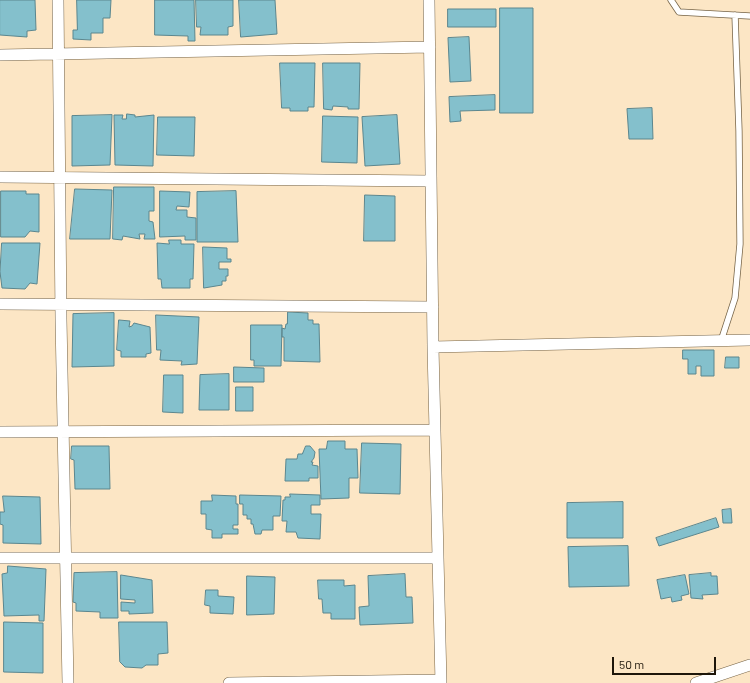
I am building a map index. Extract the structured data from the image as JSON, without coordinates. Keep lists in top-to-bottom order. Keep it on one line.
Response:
{"scale_bar":"50 m"}
